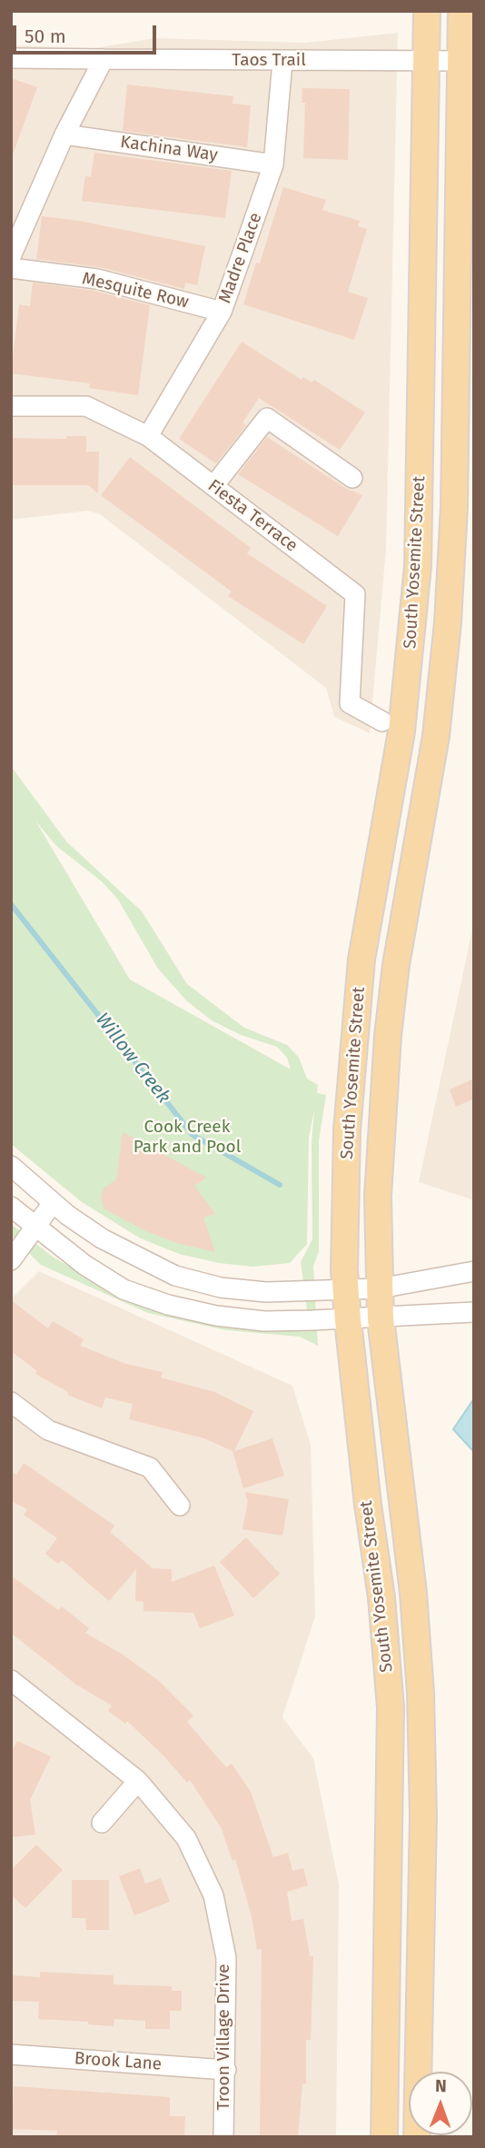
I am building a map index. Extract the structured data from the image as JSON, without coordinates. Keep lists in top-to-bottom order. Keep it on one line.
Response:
{"streets":{"main road":["South Yosemite Street"],"street":["Taos Trail","Kachina Way","Madre Place","Mesquite Row","Fiesta Terrace","Troon Village Drive","Brook Lane"]},"crossings":[["Taos Trail","Madre Place"],["Taos Trail","South Yosemite Street"],["Kachina Way","Madre Place"],["Madre Place","Mesquite Row"],["Madre Place","Fiesta Terrace"],["Troon Village Drive","Brook Lane"]],"water":["Willow Creek"],"parks":["Cook Creek Park and Pool"],"scale_bar":"50 m","north":"top"}
